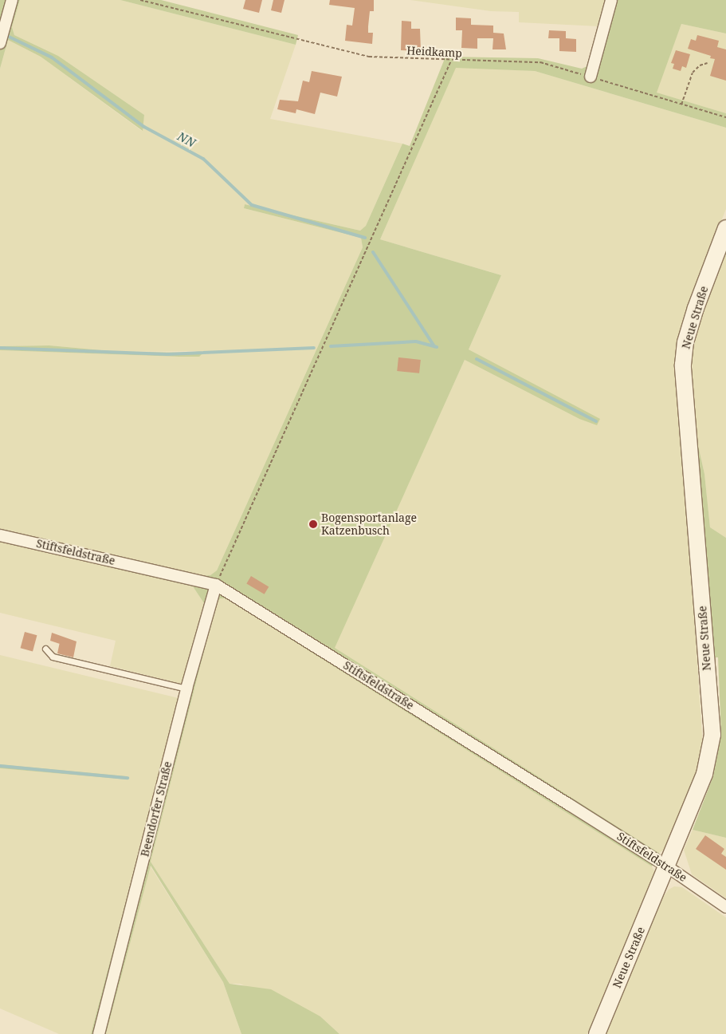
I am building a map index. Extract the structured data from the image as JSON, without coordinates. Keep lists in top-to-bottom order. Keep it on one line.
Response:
{"streets":{"street":["Neue Straße","Stiftsfeldstraße","Beendorfer Straße"],"path":["Heidkamp"]},"crossings":[["Neue Straße","Stiftsfeldstraße"],["Stiftsfeldstraße","Beendorfer Straße"]],"water":["NN"],"places":["Bogensportanlage Katzenbusch"]}
